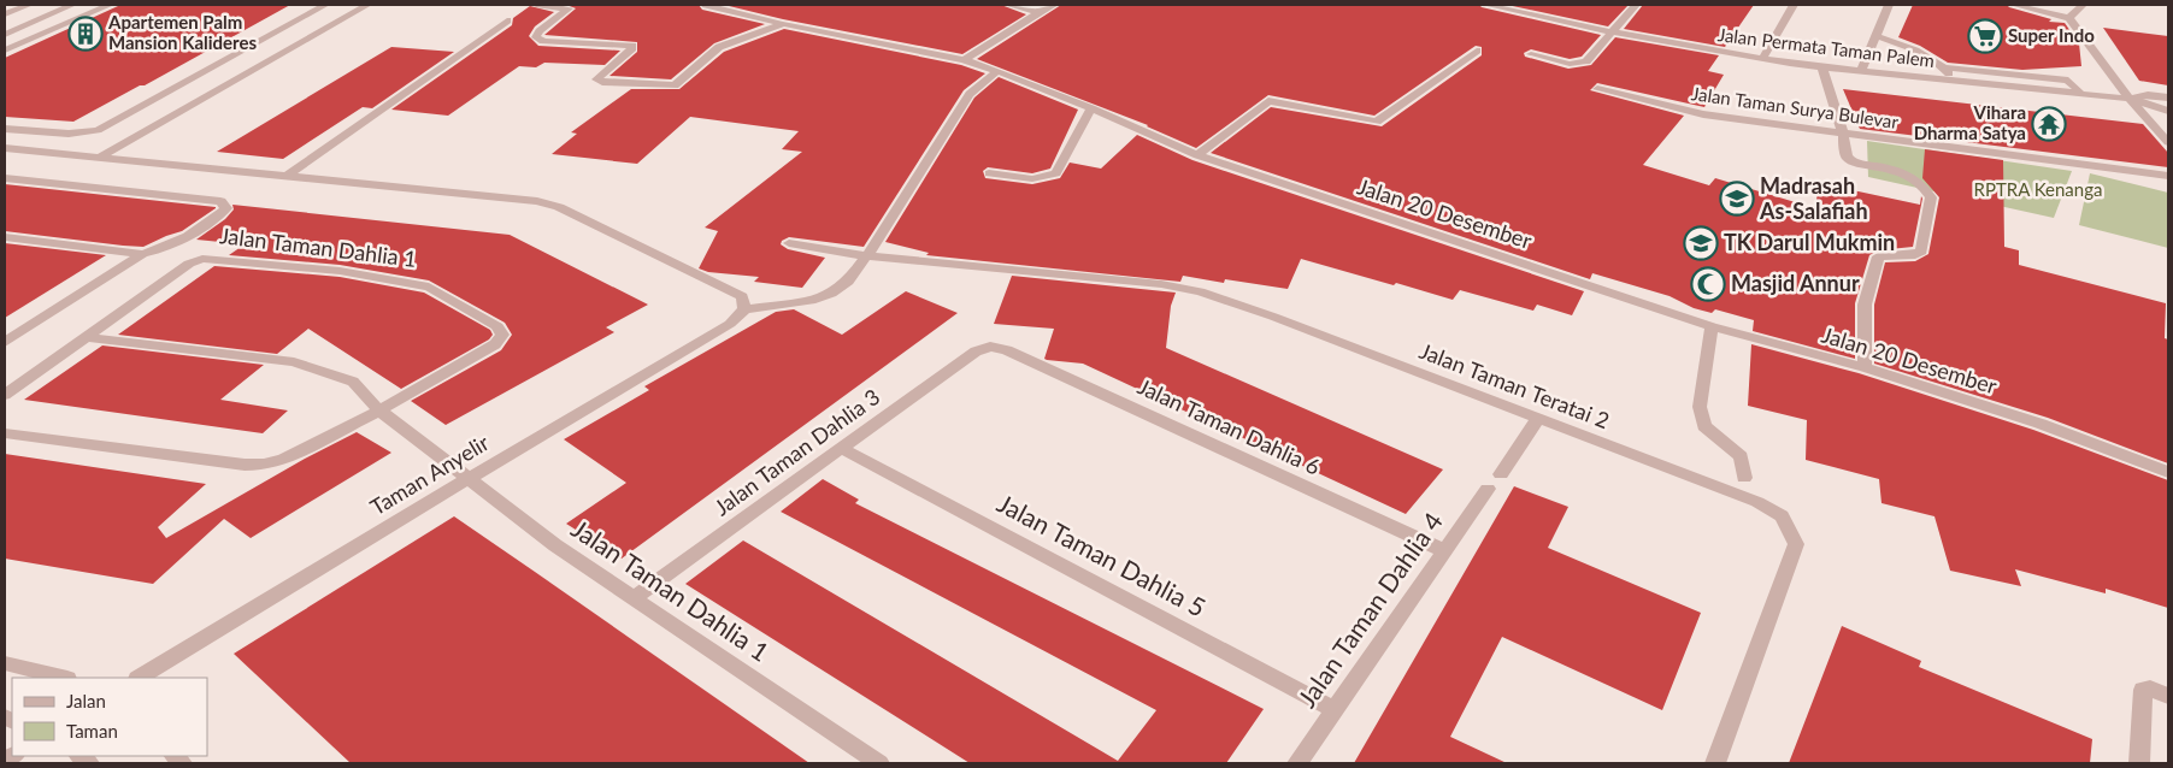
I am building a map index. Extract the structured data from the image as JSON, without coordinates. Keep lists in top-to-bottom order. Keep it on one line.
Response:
{"streets":{"street":["Jalan Permata Taman Palem","Jalan Taman Surya Bulevar","Jalan 20 Desember","Jalan Taman Dahlia 1","Jalan Taman Teratai 2","Jalan Taman Dahlia 6","Jalan Taman Dahlia 3","Taman Anyelir","Jalan Taman Dahlia 5","Jalan Taman Dahlia 4"]},"crossings":[["Jalan Taman Dahlia 1","Jalan Taman Dahlia 3"],["Jalan Taman Dahlia 1","Taman Anyelir"],["Jalan Taman Dahlia 6","Jalan Taman Dahlia 3"],["Jalan Taman Dahlia 6","Jalan Taman Dahlia 4"],["Jalan Taman Dahlia 3","Jalan Taman Dahlia 5"],["Jalan Taman Dahlia 5","Jalan Taman Dahlia 4"]],"parks":["RPTRA Kenanga"],"places":{"building":["Apartemen Palm Mansion Kalideres"],"supermarket":["Super Indo"],"temple":["Vihara Dharma Satya"],"school or university":["Madrasah As-Salafiah","TK Darul Mukmin"],"mosque":["Masjid Annur"]},"legend":["Jalan","Taman"]}
